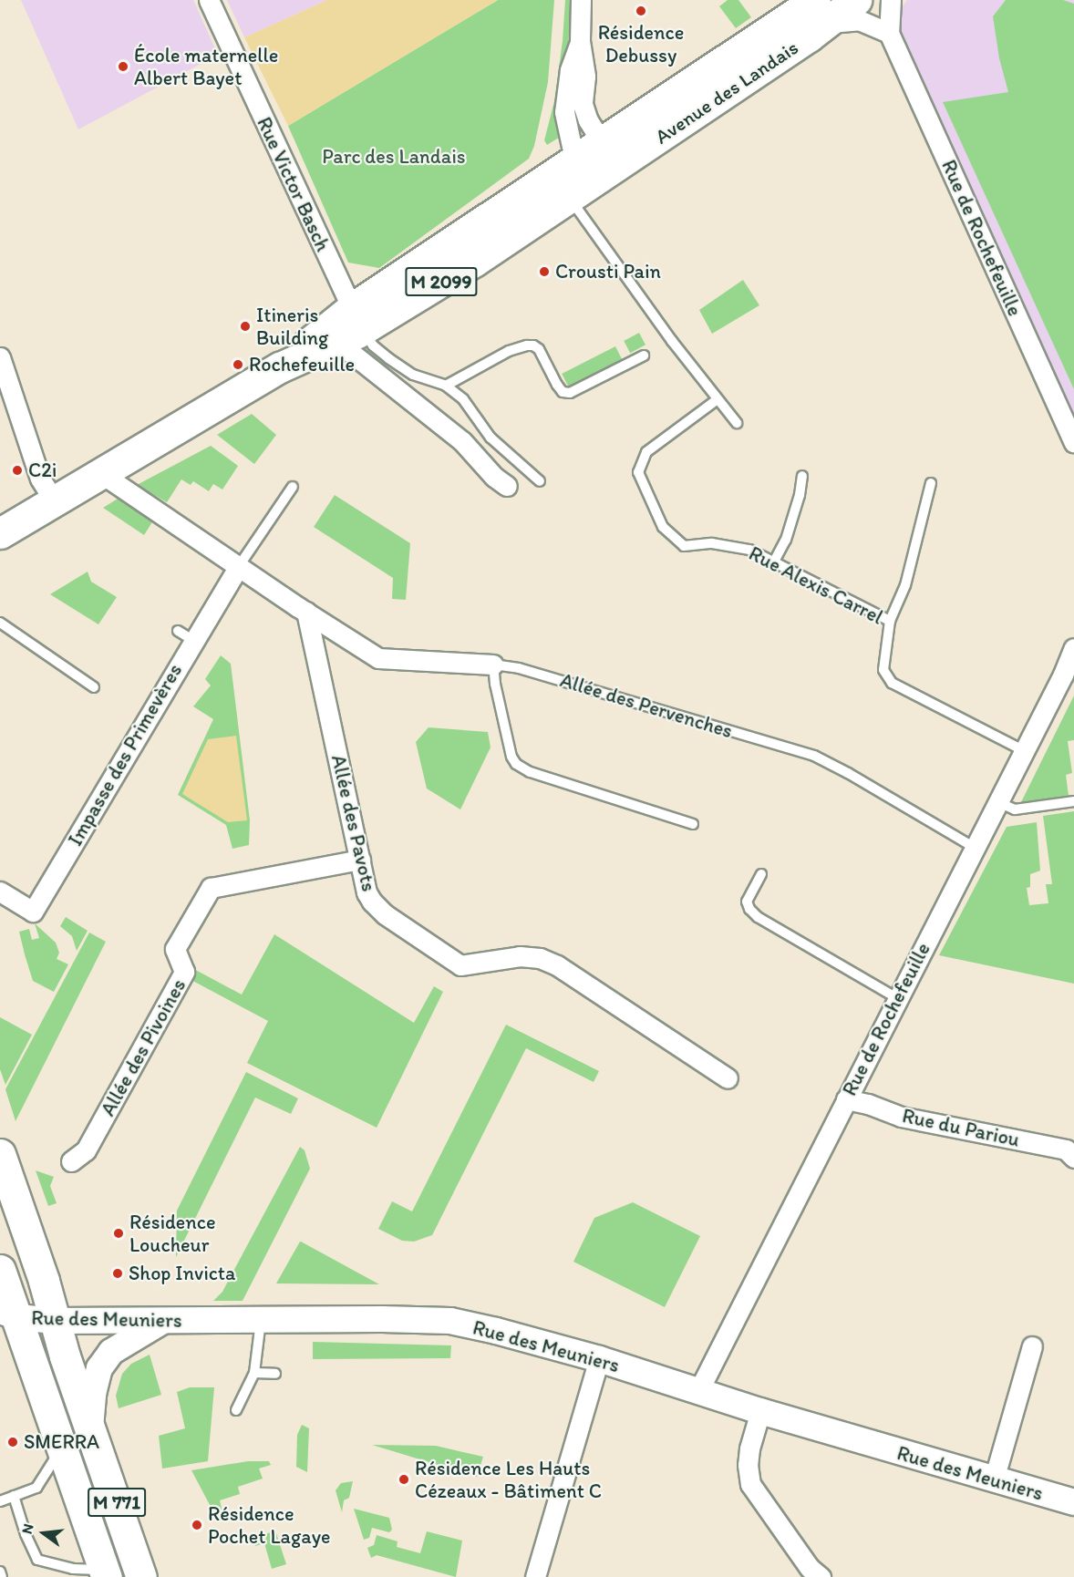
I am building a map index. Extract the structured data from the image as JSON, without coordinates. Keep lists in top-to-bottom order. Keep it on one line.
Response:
{"streets":{"main road":["Avenue des Landais","M 2099","Rue des Meuniers","M 771"],"street":["Rue Victor Basch","Rue de Rochefeuille","Allée des Pervenches","Impasse des Primevères","Allée des Pavots","Allée des Pivoines","Rue du Pariou"],"lane":["Rue Alexis Carrel"]},"crossings":[["Avenue des Landais","M 2099"],["Rue Victor Basch","M 2099"],["Rue de Rochefeuille","Rue Alexis Carrel"],["Rue de Rochefeuille","Allée des Pervenches"],["Rue de Rochefeuille","Rue du Pariou"],["Rue de Rochefeuille","Rue des Meuniers"],["Allée des Pervenches","Allée des Pavots"],["Allée des Pavots","Allée des Pivoines"],["Rue des Meuniers","M 771"]],"parks":["Parc des Landais"],"places":["Résidence Debussy","École maternelle Albert Bayet","Crousti Pain","Itineris Building","Rochefeuille","C2i","Résidence Loucheur","Shop Invicta","SMERRA","Résidence Les Hauts Cézeaux - Bâtiment C","Résidence Pochet Lagaye"],"north":"left"}
